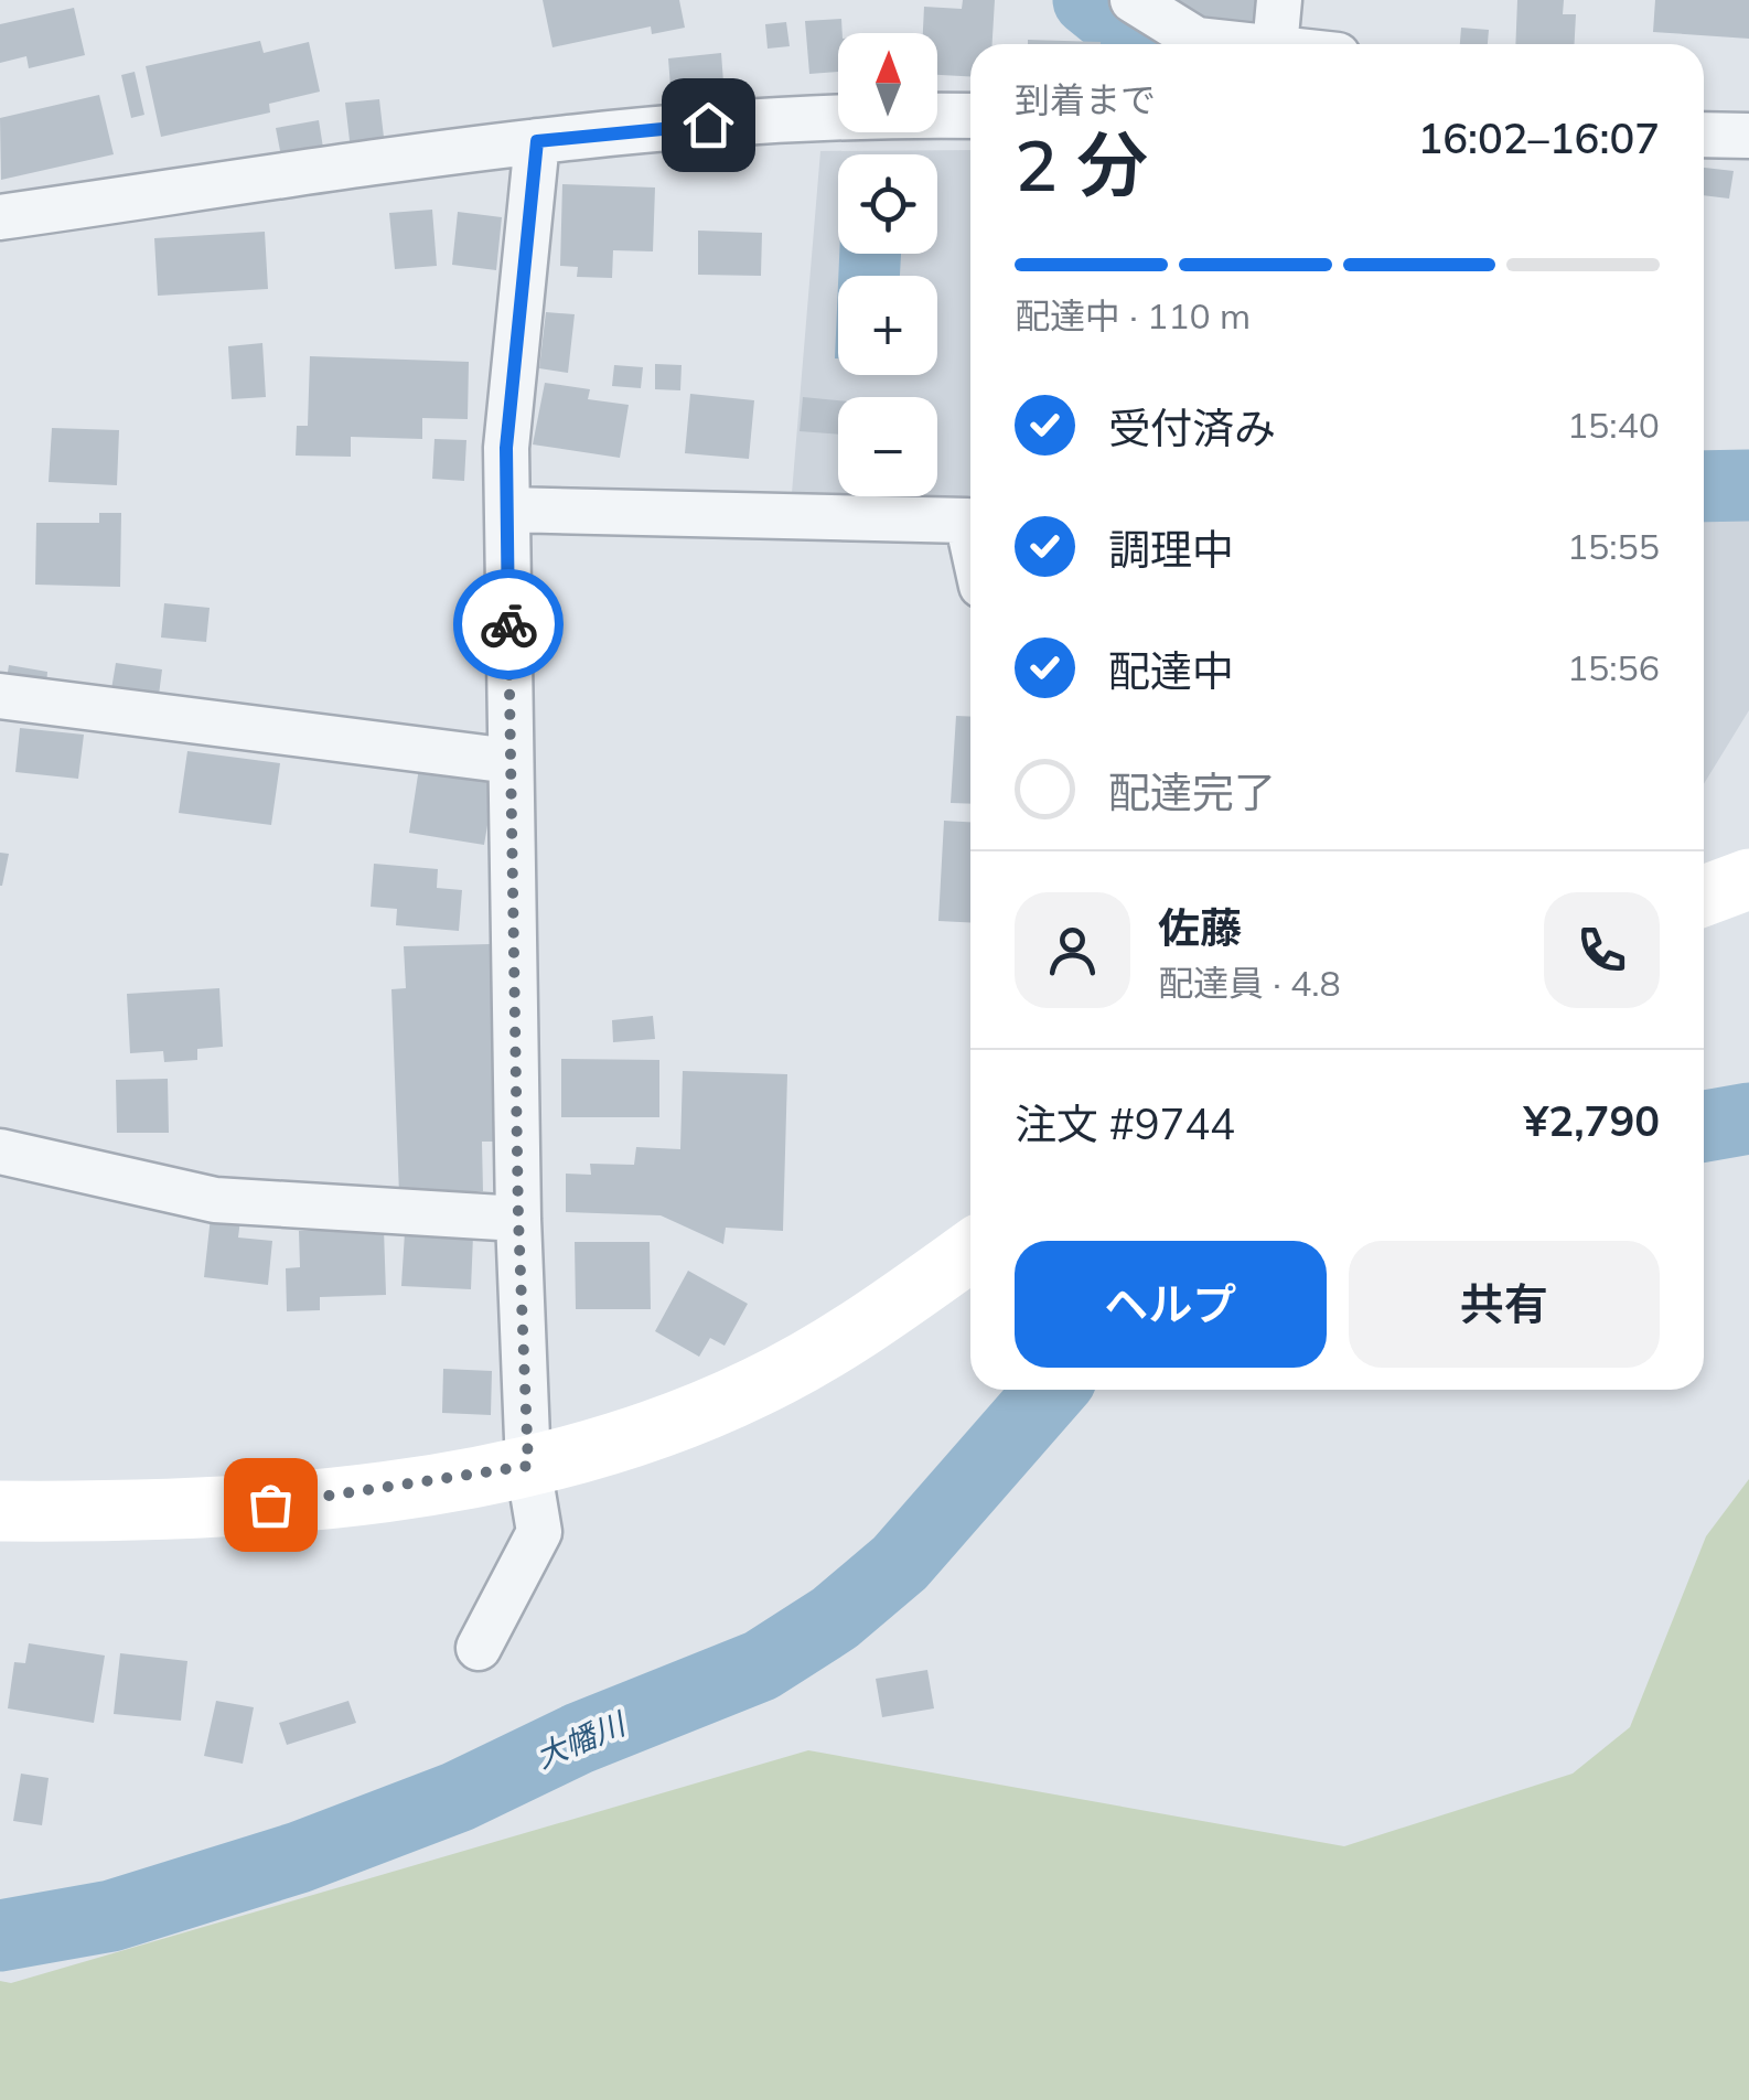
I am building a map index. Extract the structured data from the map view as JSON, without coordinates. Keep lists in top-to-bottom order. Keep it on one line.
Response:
{"water":["大幡川"],"north":"top","page":{"map_buttons":["+","−"],"heading":["2 分","到着まで","16:02–16:07"],"panel":["佐藤","配達員 · 4.8","注文 #9744","¥2,790"],"bar":"配達中 · 110 m","list":[["受付済み","15:40"],["調理中","15:55"],["配達中","15:56"],"配達完了"],"buttons":["ヘルプ","共有"]}}
